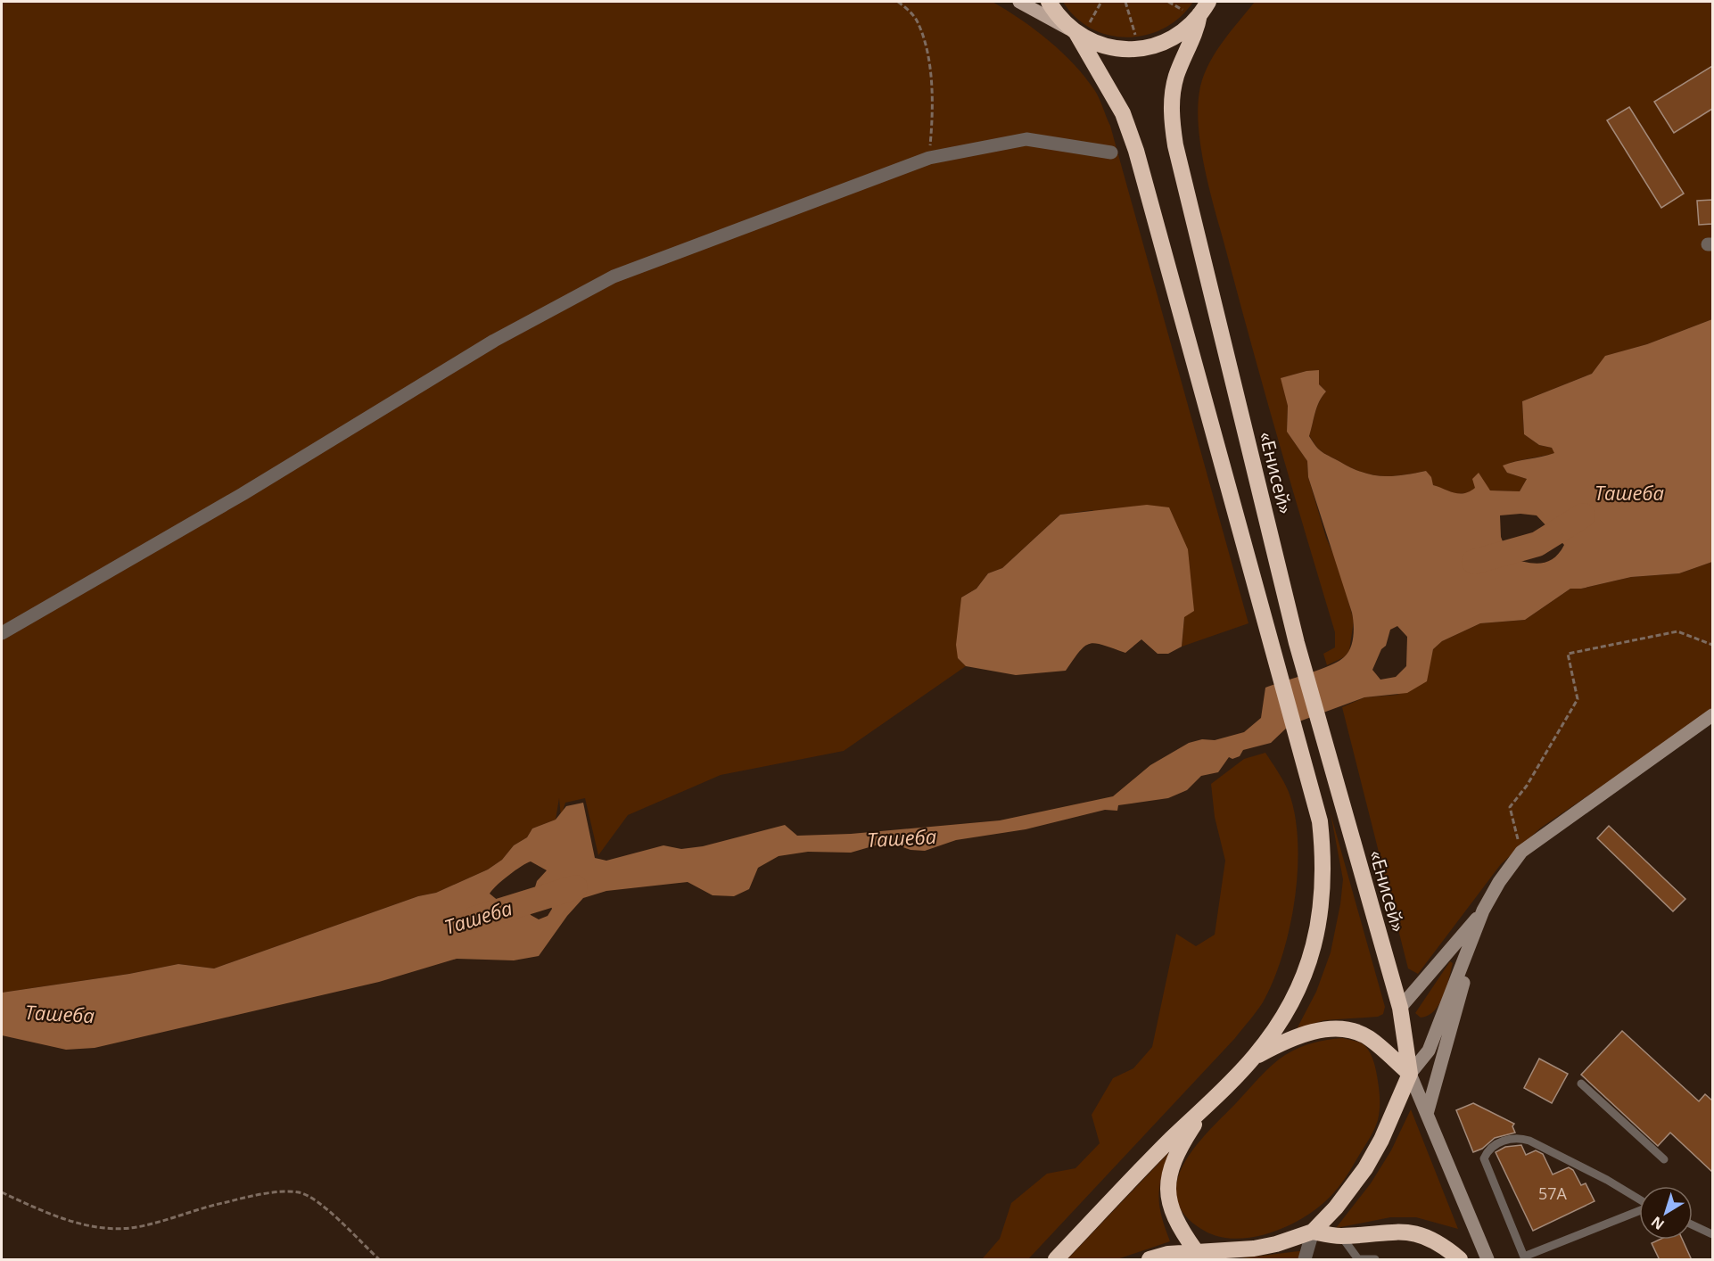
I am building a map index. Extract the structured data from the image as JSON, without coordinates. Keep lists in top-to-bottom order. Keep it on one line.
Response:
{"streets":{"highway":["«Енисей»"]},"water":["Ташеба"],"house_numbers":["57А"],"north":"bottom left"}
